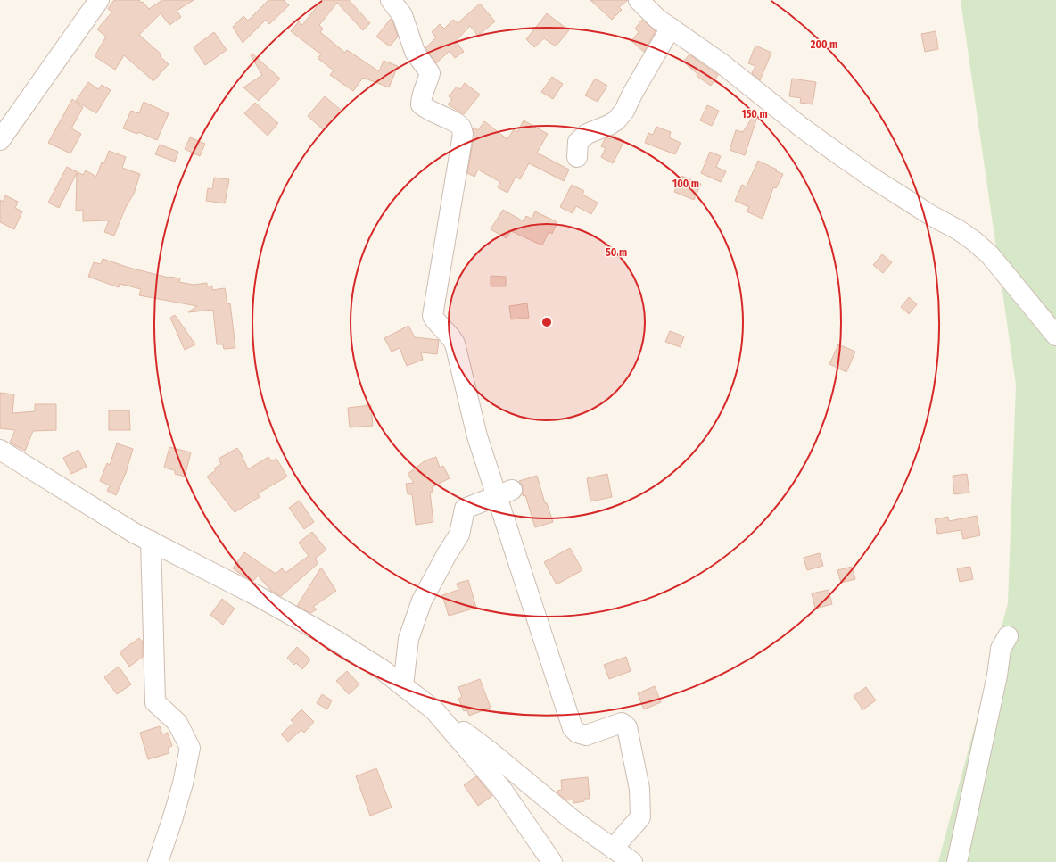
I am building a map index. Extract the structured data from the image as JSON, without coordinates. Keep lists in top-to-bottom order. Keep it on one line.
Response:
{"rings":["200 m","150 m","100 m","50 m"]}
